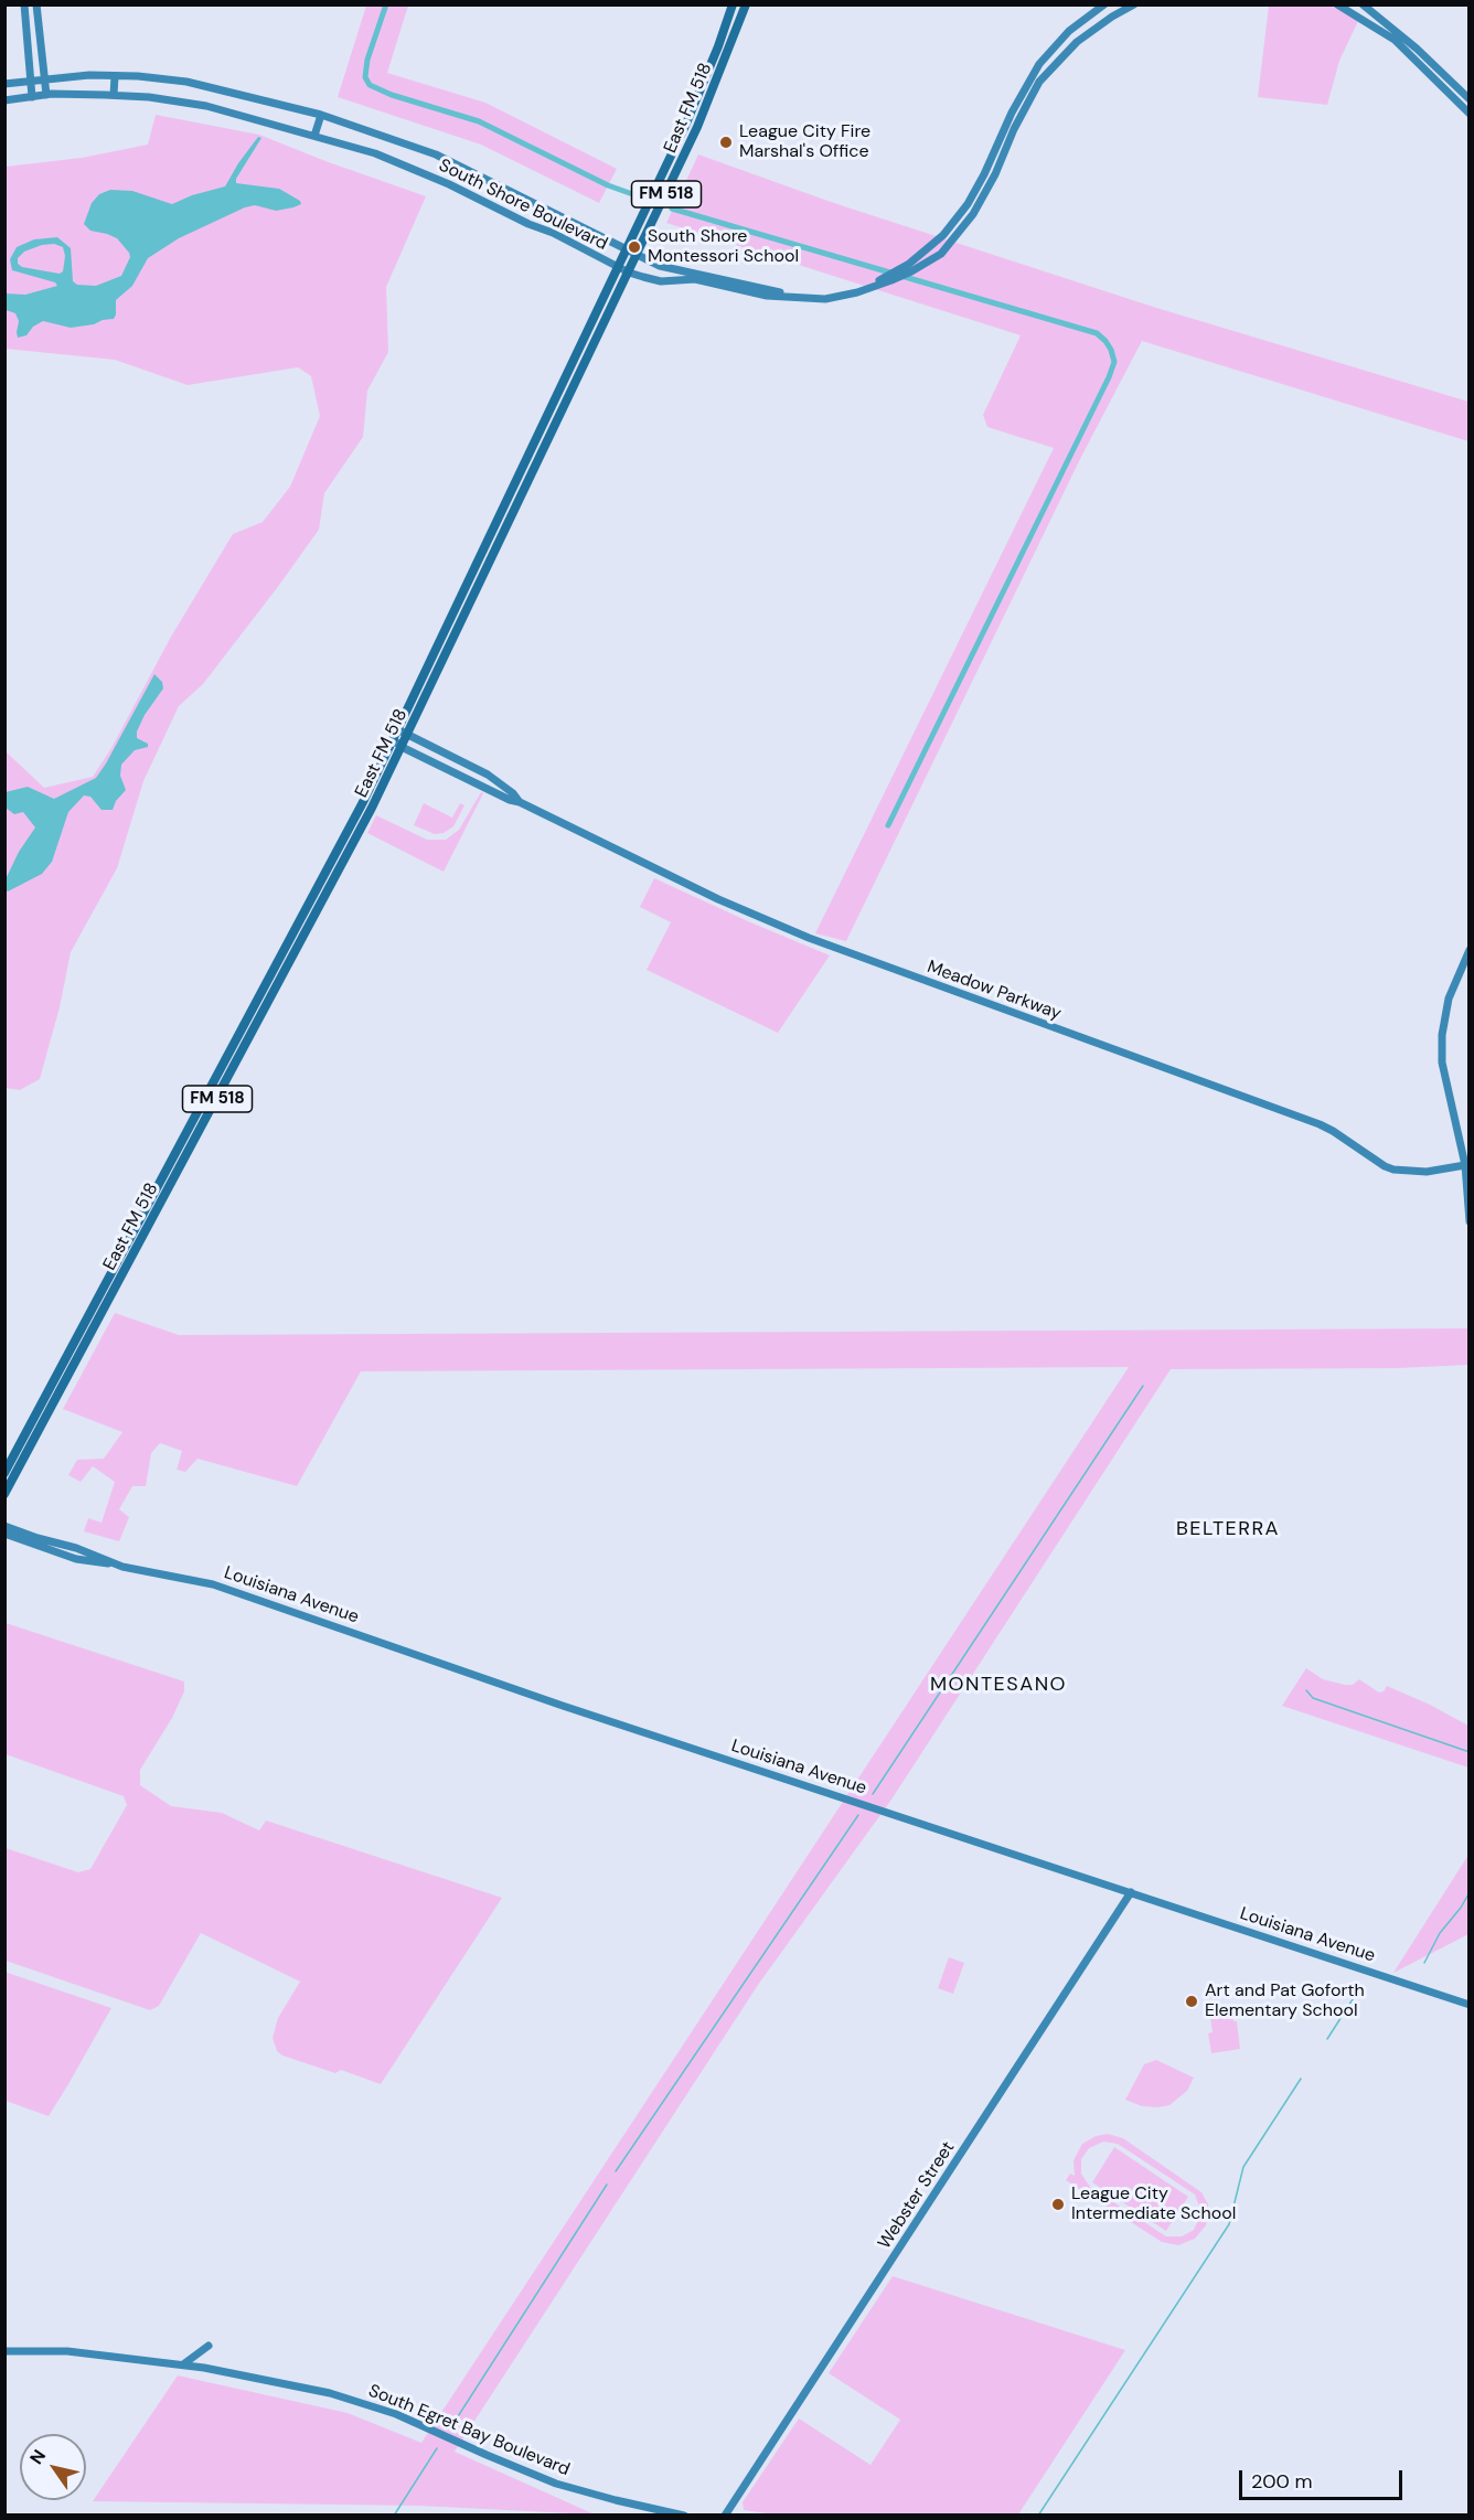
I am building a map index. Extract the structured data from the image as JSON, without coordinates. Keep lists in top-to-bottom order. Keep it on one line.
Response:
{"streets":{"main road":["East FM 518","FM 518"],"street":["South Shore Boulevard","Meadow Parkway","Louisiana Avenue","Webster Street","South Egret Bay Boulevard"]},"crossings":[["East FM 518","South Shore Boulevard"],["East FM 518","Meadow Parkway"],["Louisiana Avenue","Webster Street"]],"districts":["BELTERRA","MONTESANO"],"places":["League City Fire Marshal's Office","South Shore Montessori School","Art and Pat Goforth Elementary School","League City Intermediate School"],"scale_bar":"200 m","north":"top left"}
